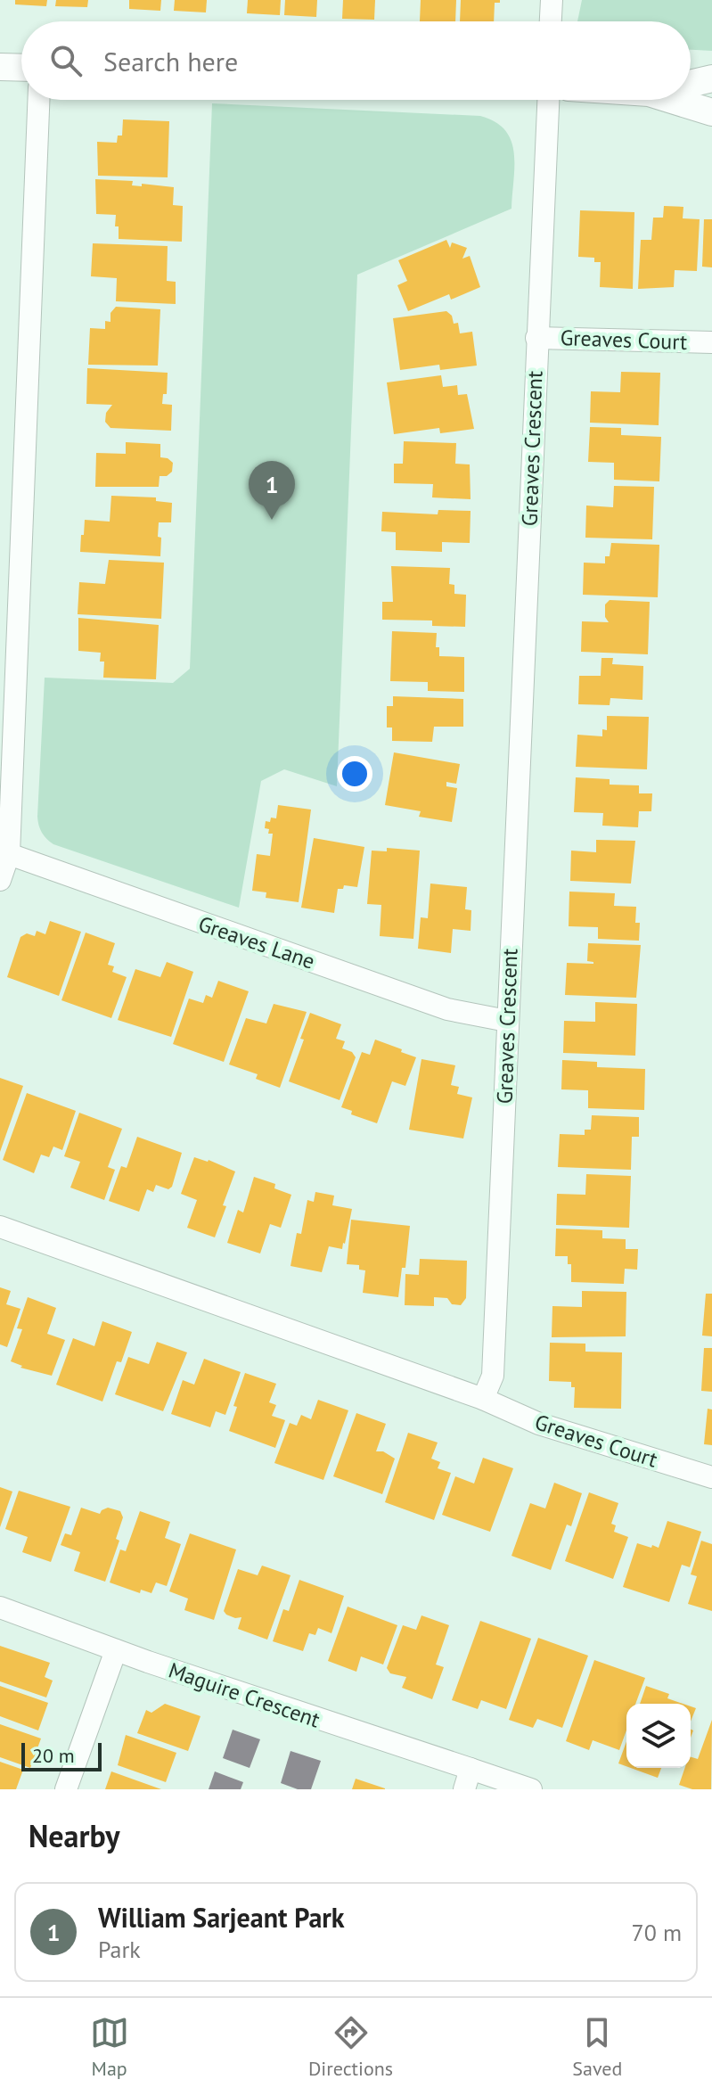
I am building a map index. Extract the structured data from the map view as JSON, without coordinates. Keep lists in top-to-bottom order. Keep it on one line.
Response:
{"streets":{"street":["Greaves Court","Greaves Crescent","Greaves Lane","Maguire Crescent"]},"crossings":[["Greaves Court","Greaves Crescent"],["Greaves Crescent","Greaves Lane"]],"scale_bar":"20 m","page":{"search":"Search here","pins":"1","scale":"20 m","heading":"Nearby","list":[{"mark":"1","name":"William Sarjeant Park","note":"Park","value":"70 m"}],"nav":["Map","Directions","Saved"]}}
